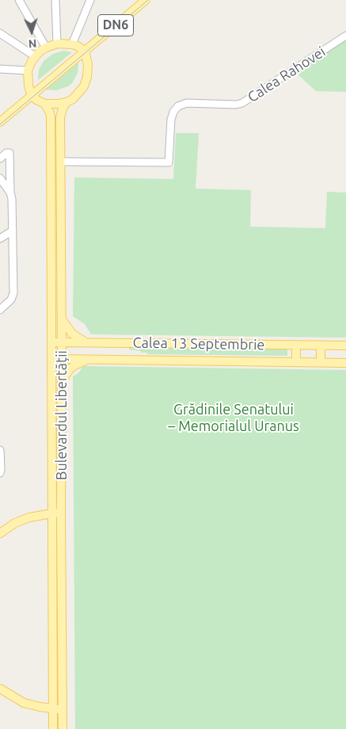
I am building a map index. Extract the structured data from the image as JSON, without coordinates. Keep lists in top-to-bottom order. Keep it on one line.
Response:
{"streets":{"main road":["DN6","Calea 13 Septembrie","Bulevardul Libertății"],"street":["Calea Rahovei"]},"crossings":[["Calea Rahovei","Bulevardul Libertății"],["Calea 13 Septembrie","Bulevardul Libertății"]],"parks":["Grădinile Senatului – Memorialul Uranus"],"north":"bottom"}
